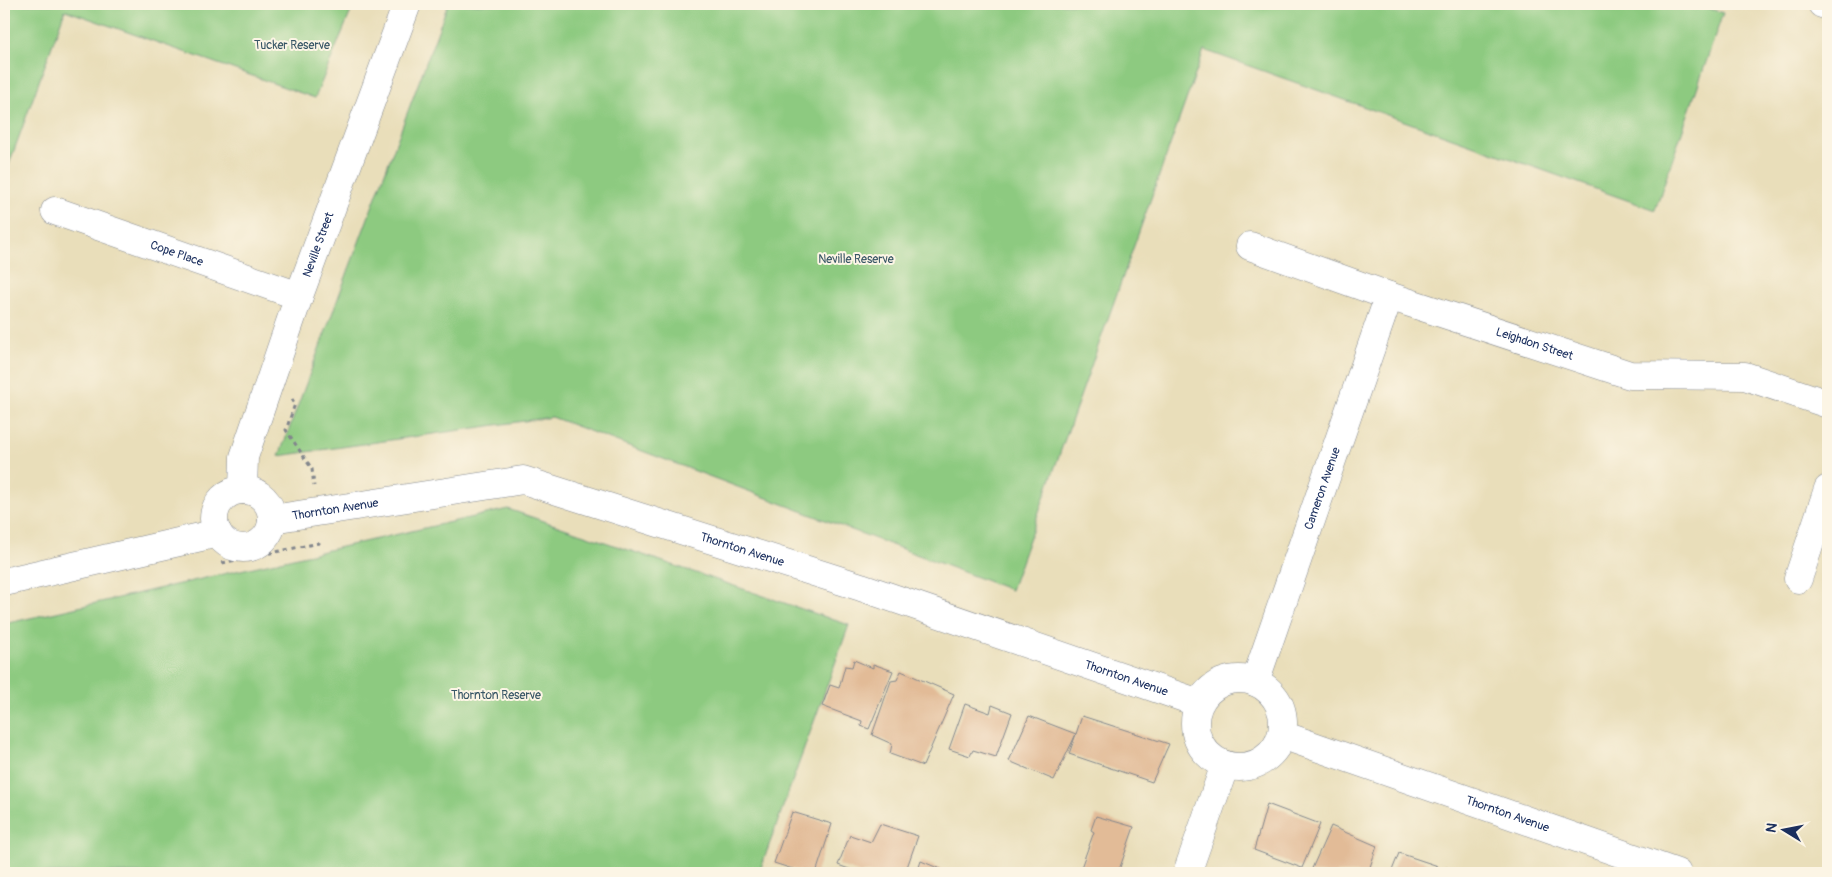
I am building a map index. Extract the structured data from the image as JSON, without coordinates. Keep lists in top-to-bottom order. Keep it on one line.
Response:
{"streets":{"street":["Neville Street","Cope Place","Leighdon Street","Cameron Avenue","Thornton Avenue"]},"crossings":[["Neville Street","Cope Place"],["Neville Street","Thornton Avenue"],["Leighdon Street","Cameron Avenue"],["Cameron Avenue","Thornton Avenue"]],"parks":["Tucker Reserve","Neville Reserve","Thornton Reserve"],"north":"left"}
